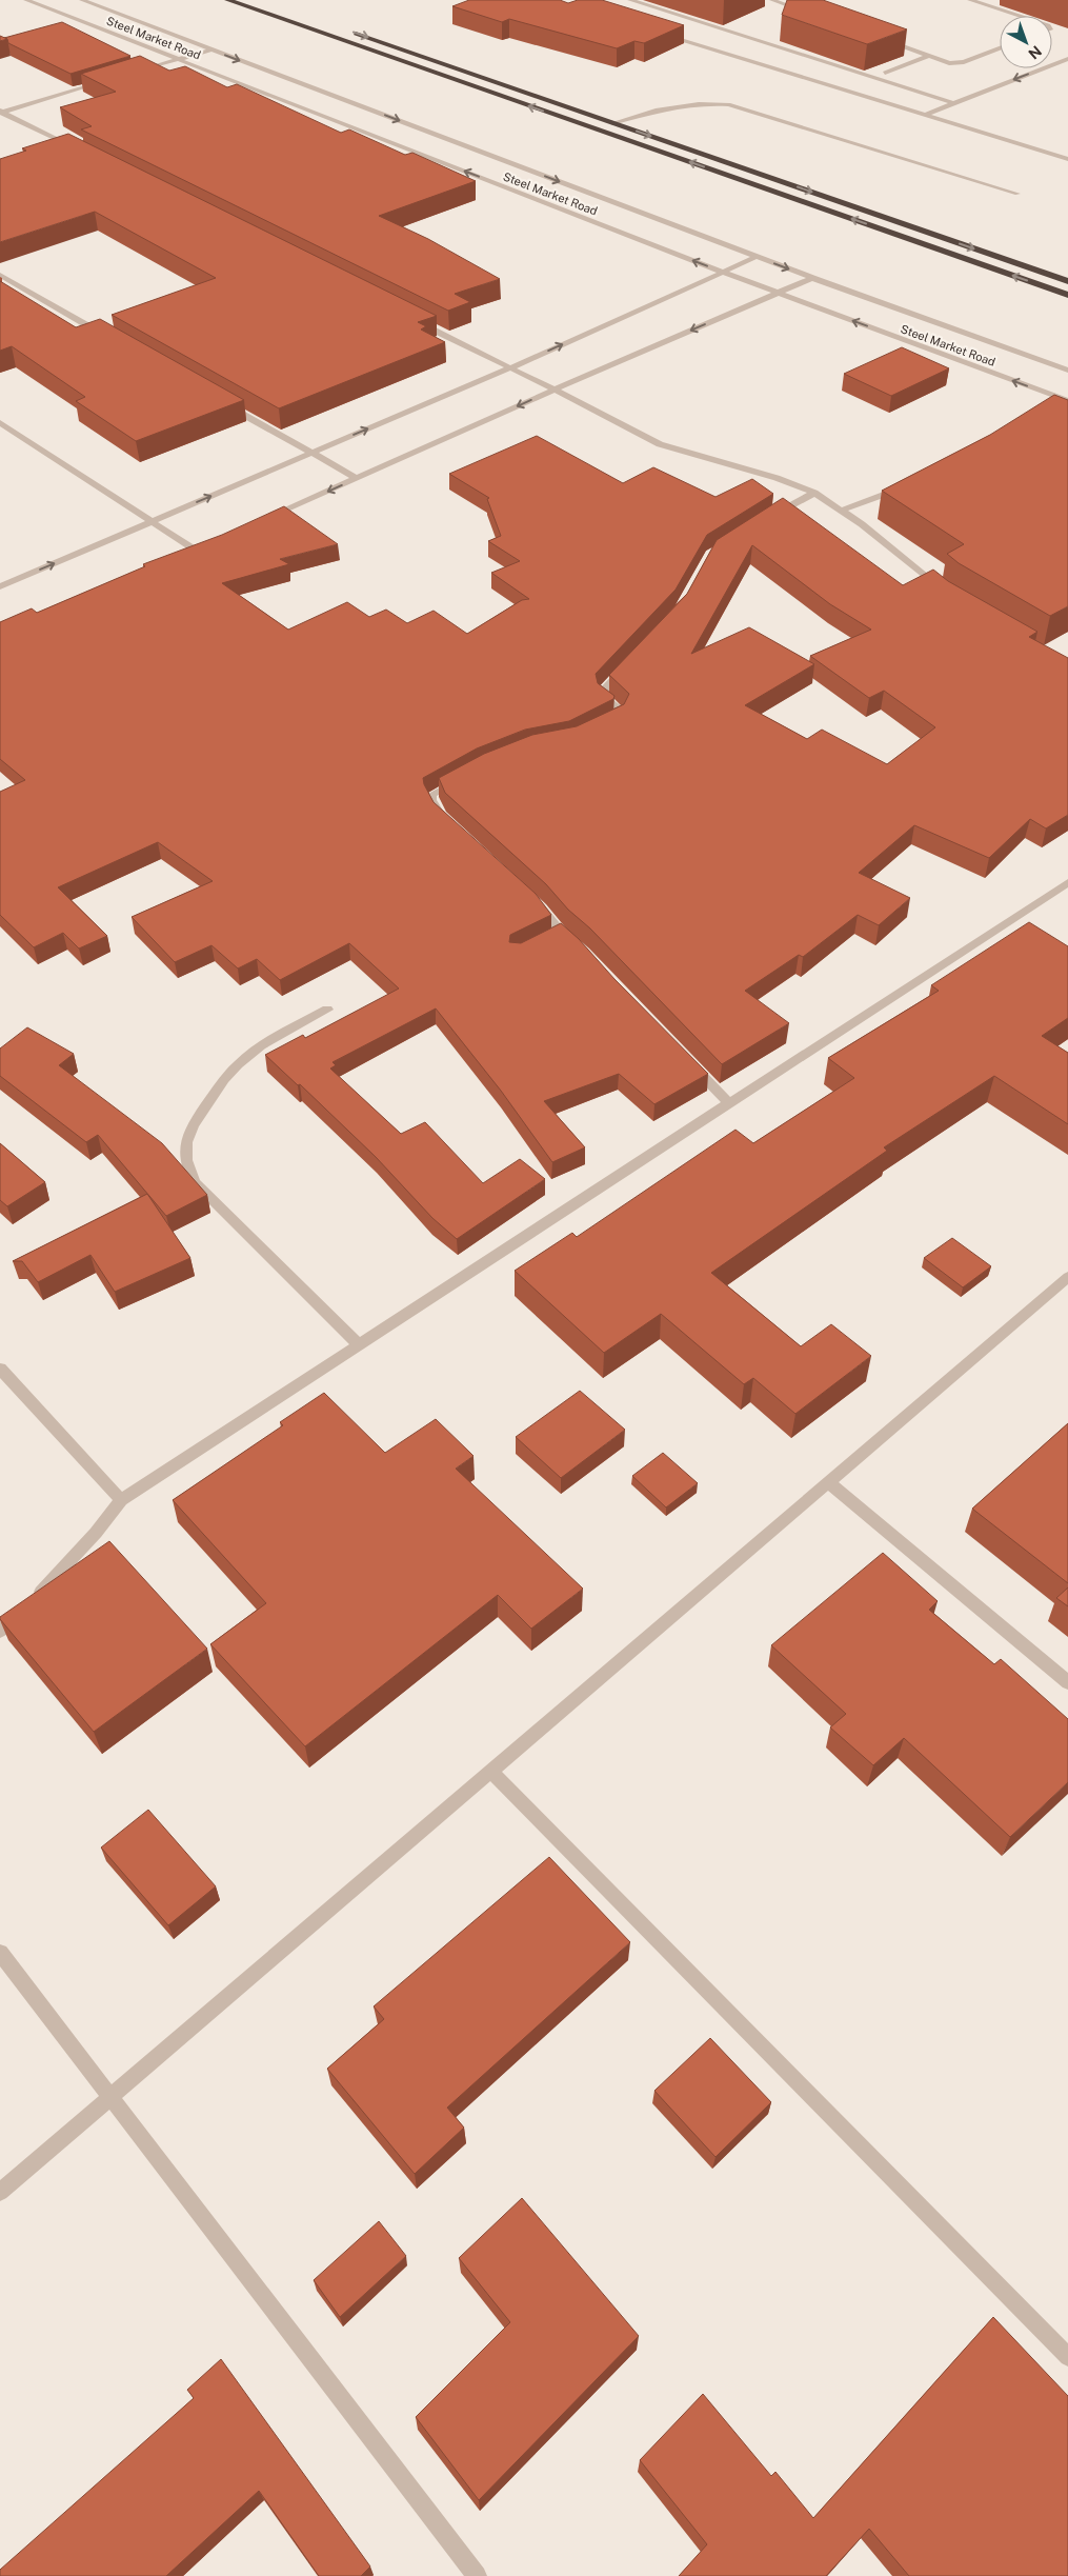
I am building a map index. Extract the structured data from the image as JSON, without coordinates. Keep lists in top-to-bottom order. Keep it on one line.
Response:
{"streets":{"street":["Steel Market Road"]},"north":"bottom right"}
